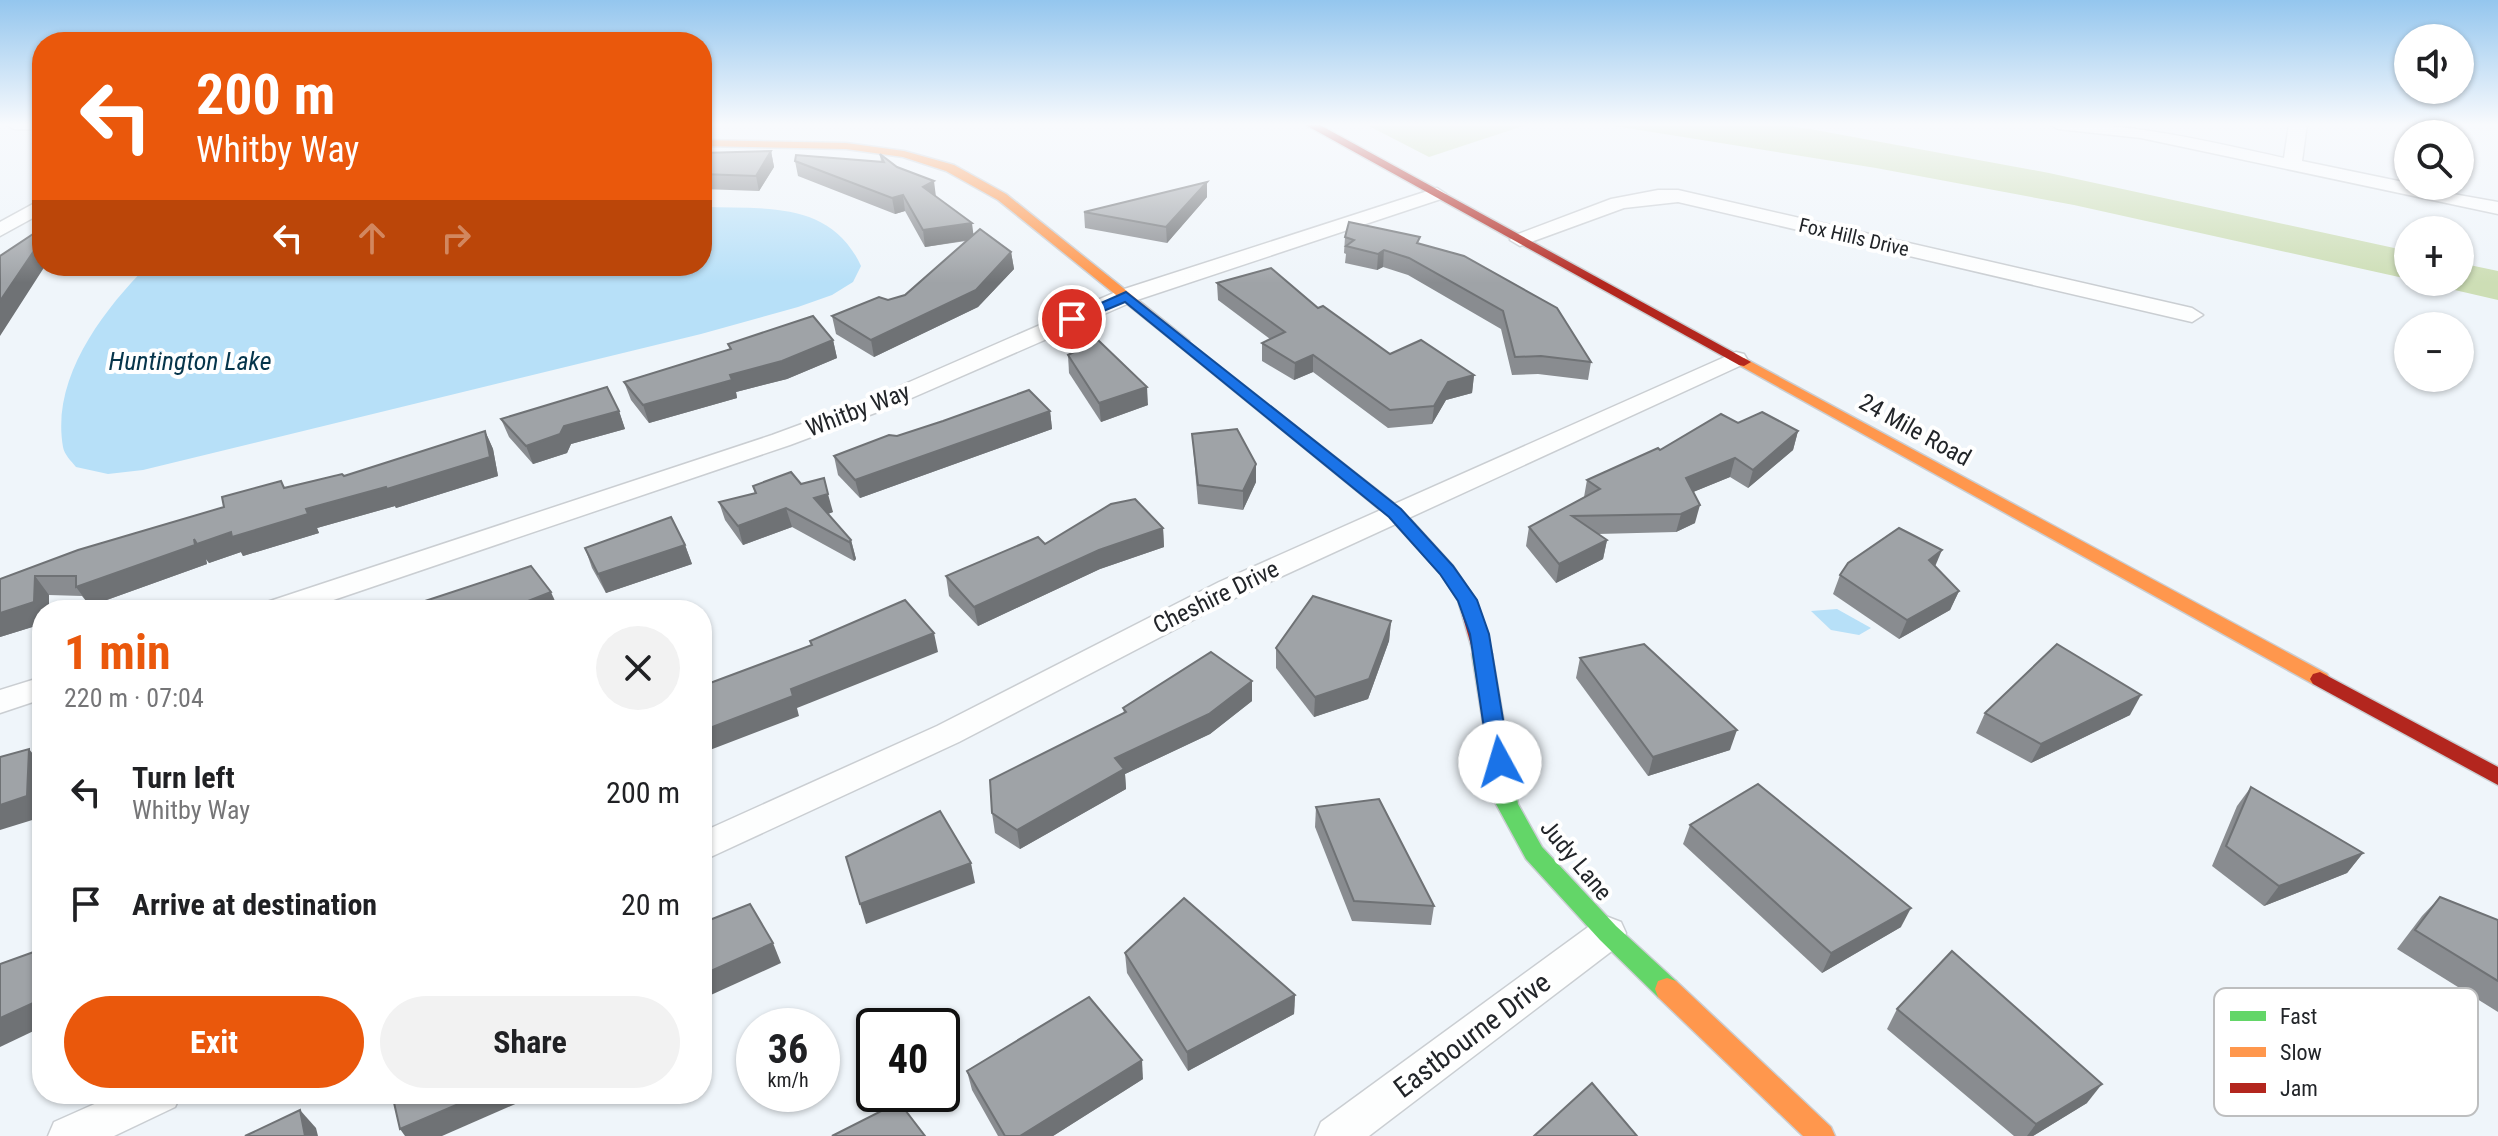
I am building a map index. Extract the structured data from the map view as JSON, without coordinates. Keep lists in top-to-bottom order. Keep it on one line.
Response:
{"streets":{"street":["Fox Hills Drive","Whitby Way","24 Mile Road","Cheshire Drive","Judy Lane","Eastbourne Drive"]},"crossings":[["Fox Hills Drive","24 Mile Road"],["Whitby Way","24 Mile Road"],["Whitby Way","Judy Lane"],["24 Mile Road","Cheshire Drive"],["Cheshire Drive","Judy Lane"],["Judy Lane","Eastbourne Drive"]],"water":["Huntington Lake"],"legend":["Fast","Slow","Jam"],"page":{"map_buttons":["+","−"],"turn":["200 m","Whitby Way"],"heading":["1 min","220 m · 07:04"],"list":[{"name":"Turn left","note":"Whitby Way","value":"200 m"},{"name":"Arrive at destination","value":"20 m"}],"buttons":["Exit","Share"],"speed":"36 km/h","limit":"40"}}
